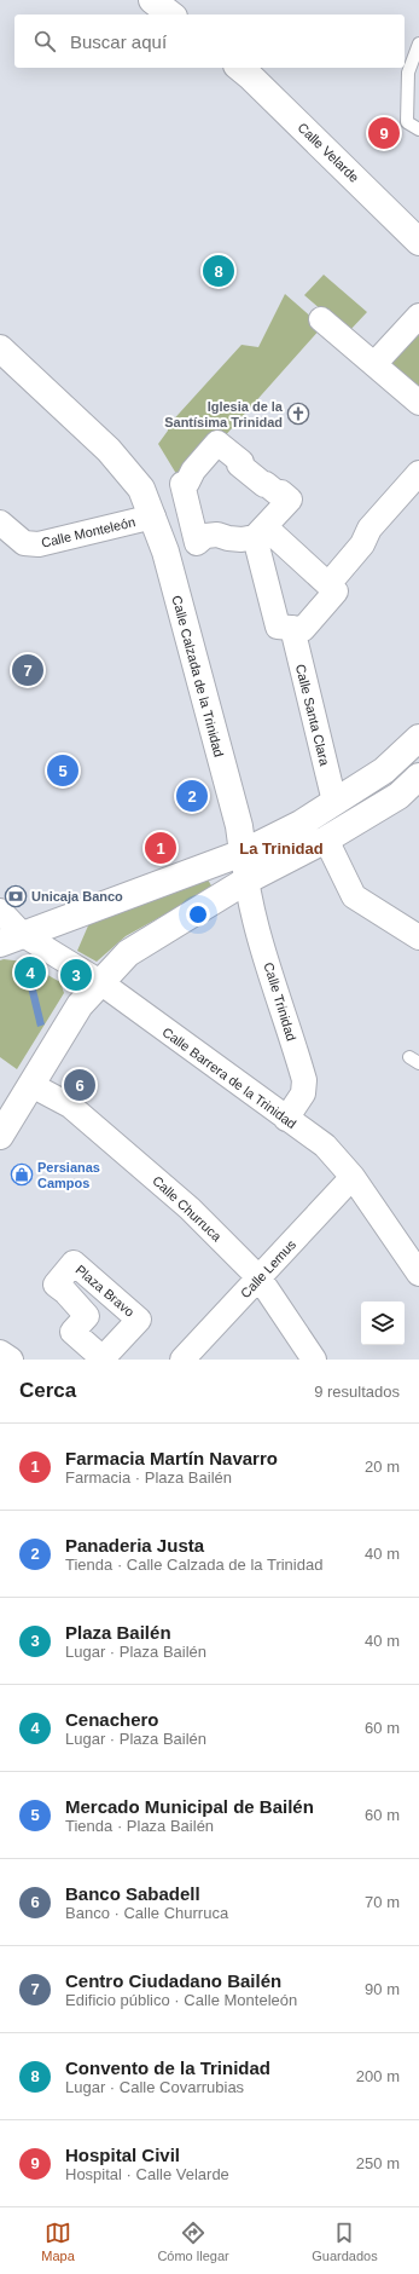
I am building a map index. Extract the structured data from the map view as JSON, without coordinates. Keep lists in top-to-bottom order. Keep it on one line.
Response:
{"streets":{"main road":["Calle Velarde","Calle Calzada de la Trinidad"],"street":["Calle Monteleón","Calle Santa Clara","Calle Trinidad","Calle Barrera de la Trinidad","Calle Churruca","Calle Lemus"]},"crossings":[["Calle Monteleón","Calle Calzada de la Trinidad"],["Calle Calzada de la Trinidad","Calle Trinidad"],["Calle Trinidad","Calle Barrera de la Trinidad"],["Calle Barrera de la Trinidad","Calle Lemus"],["Calle Churruca","Calle Lemus"]],"districts":["La Trinidad"],"places":{"church":["Iglesia de la Santísima Trinidad"],"bank":["Unicaja Banco"],"shop":["Persianas Campos"]},"page":{"search":"Buscar aquí","pins":["9","8","7","5","2","1","4","3","6"],"heading":["Cerca","9 resultados"],"list":[{"mark":"1","name":"Farmacia Martín Navarro","note":"Farmacia · Plaza Bailén","value":"20 m"},{"mark":"2","name":"Panaderia Justa","note":"Tienda · Calle Calzada de la Trinidad","value":"40 m"},{"mark":"3","name":"Plaza Bailén","note":"Lugar · Plaza Bailén","value":"40 m"},{"mark":"4","name":"Cenachero","note":"Lugar · Plaza Bailén","value":"60 m"},{"mark":"5","name":"Mercado Municipal de Bailén","note":"Tienda · Plaza Bailén","value":"60 m"},{"mark":"6","name":"Banco Sabadell","note":"Banco · Calle Churruca","value":"70 m"},{"mark":"7","name":"Centro Ciudadano Bailén","note":"Edificio público · Calle Monteleón","value":"90 m"},{"mark":"8","name":"Convento de la Trinidad","note":"Lugar · Calle Covarrubias","value":"200 m"},{"mark":"9","name":"Hospital Civil","note":"Hospital · Calle Velarde","value":"250 m"}],"nav":["Mapa","Cómo llegar","Guardados"]}}
